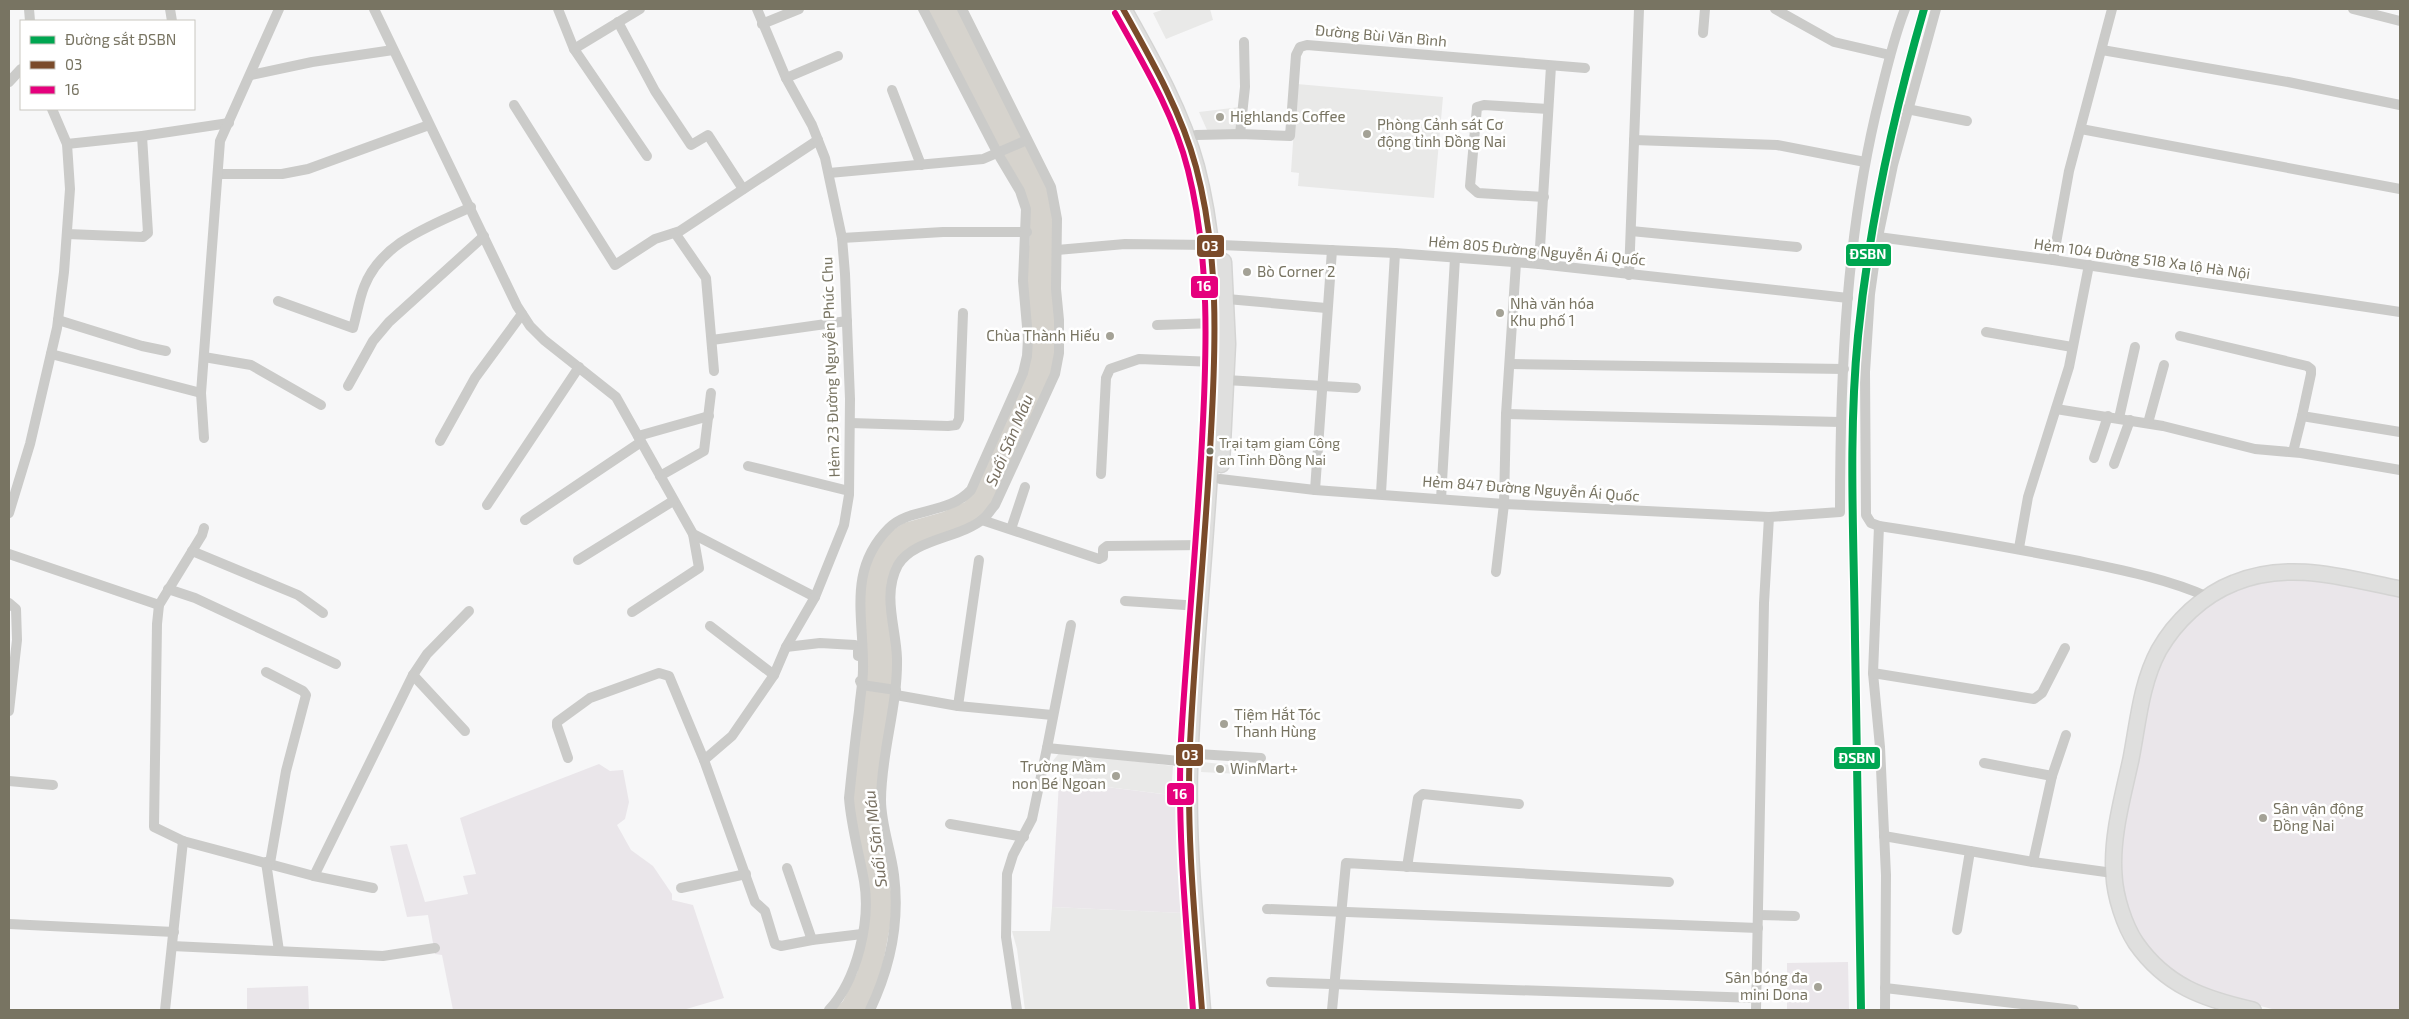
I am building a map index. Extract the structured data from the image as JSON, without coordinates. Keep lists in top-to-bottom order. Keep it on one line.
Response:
{"streets":{"street":["Đường Bùi Văn Bình","Hẻm 805 Đường Nguyễn Ái Quốc","Hẻm 104 Đường 518 Xa lộ Hà Nội","Hẻm 23 Đường Nguyễn Phúc Chu","Hẻm 847 Đường Nguyễn Ái Quốc"]},"water":["Suối Săn Máu"],"places":["Highlands Coffee","Phòng Cảnh sát Cơ động tỉnh Đồng Nai","Bò Corner 2","Nhà văn hóa Khu phố 1","Chùa Thành Hiếu","Trại tạm giam Công an Tỉnh Đồng Nai","Tiệm Hắt Tóc Thanh Hùng","WinMart+","Trường Mầm non Bé Ngoan","Sân vận động Đồng Nai","Sân bóng đa mini Dona"],"lines":["rail line ĐSBN","transit line 03","transit line 16"],"legend":["Đường sắt ĐSBN","03","16"]}
